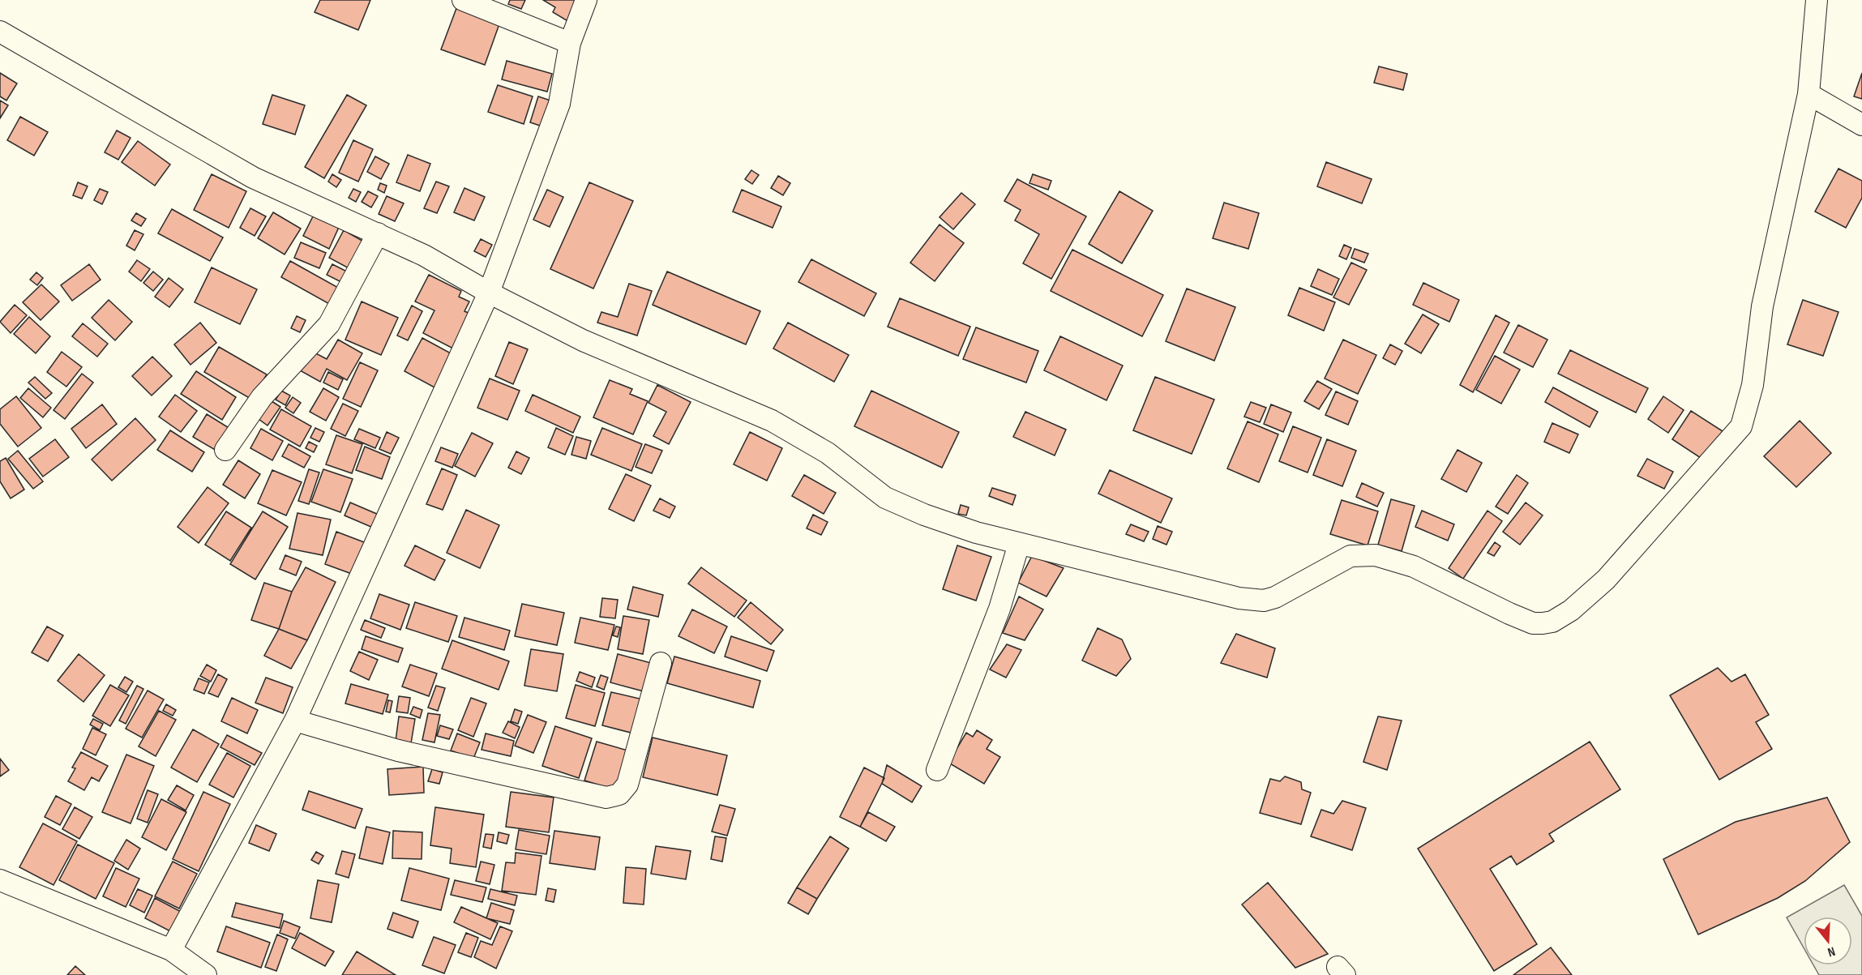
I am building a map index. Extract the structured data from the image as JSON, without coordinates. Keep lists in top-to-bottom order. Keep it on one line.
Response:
{"north":"bottom"}
